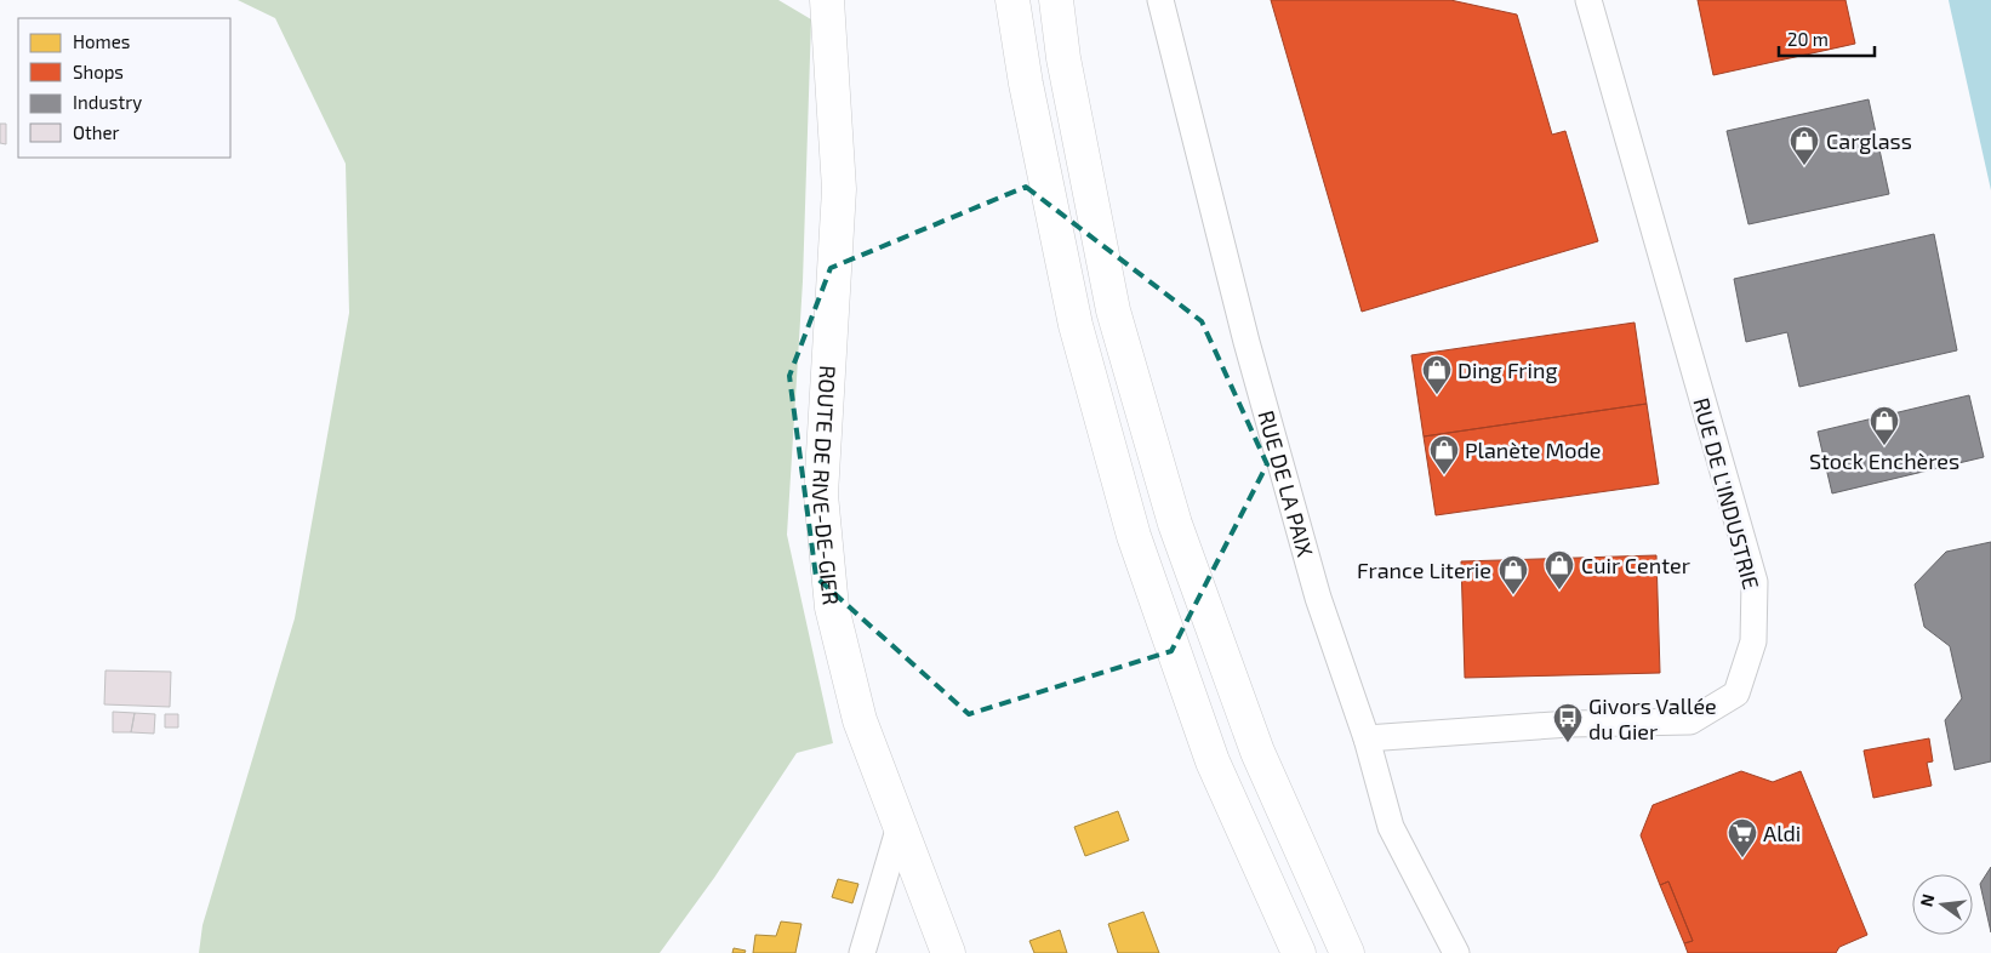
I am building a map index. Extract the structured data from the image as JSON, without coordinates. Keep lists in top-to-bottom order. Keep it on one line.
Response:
{"streets":{"main road":["ROUTE DE RIVE-DE-GIER"],"street":["RUE DE LA PAIX","RUE DE L'INDUSTRIE"]},"crossings":[["RUE DE LA PAIX","RUE DE L'INDUSTRIE"]],"places":{"shop":["Carglass","Ding Fring","Stock Enchères","Planète Mode","Cuir Center","France Literie"],"bus stop":["Givors Vallée du Gier"],"supermarket":["Aldi"]},"legend":["Homes","Shops","Industry","Other"],"scale_bar":"20 m","north":"left"}
